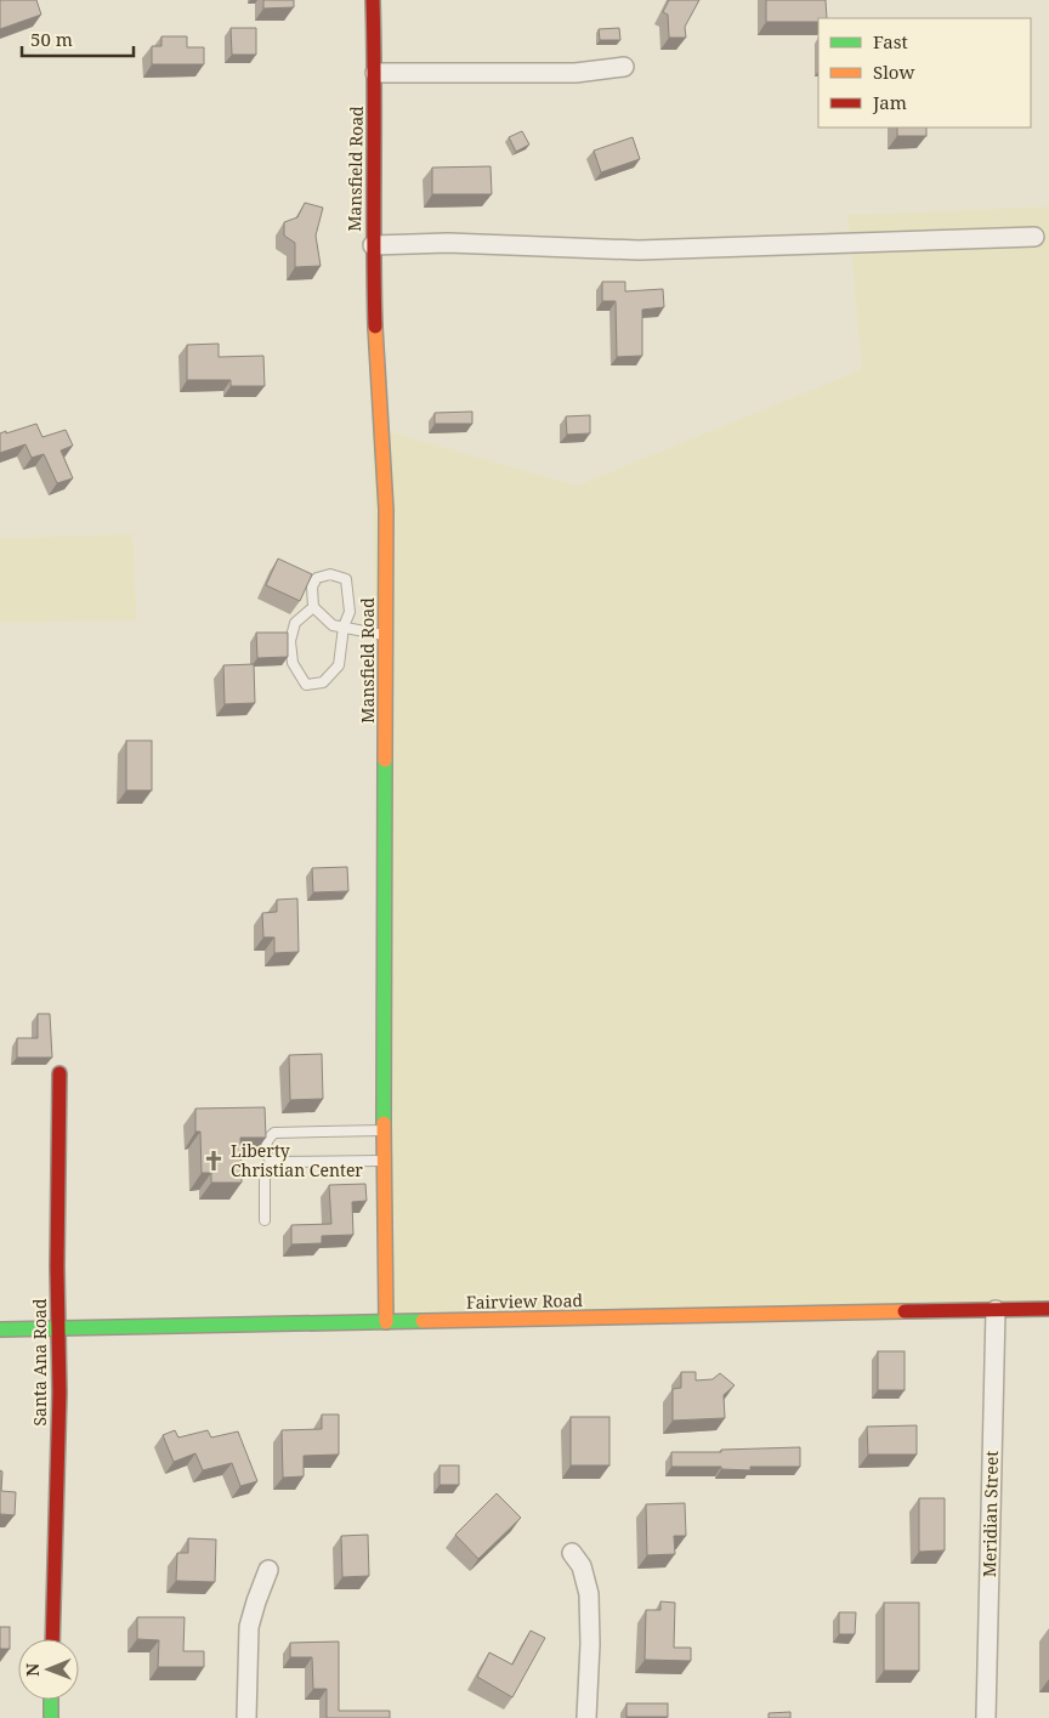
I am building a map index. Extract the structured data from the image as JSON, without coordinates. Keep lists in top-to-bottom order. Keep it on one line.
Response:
{"streets":{"street":["Mansfield Road","Fairview Road","Santa Ana Road","Meridian Street"]},"crossings":[["Mansfield Road","Fairview Road"],["Fairview Road","Santa Ana Road"],["Fairview Road","Meridian Street"]],"places":{"church":["Liberty Christian Center"]},"legend":["Fast","Slow","Jam"],"scale_bar":"50 m","north":"left"}
